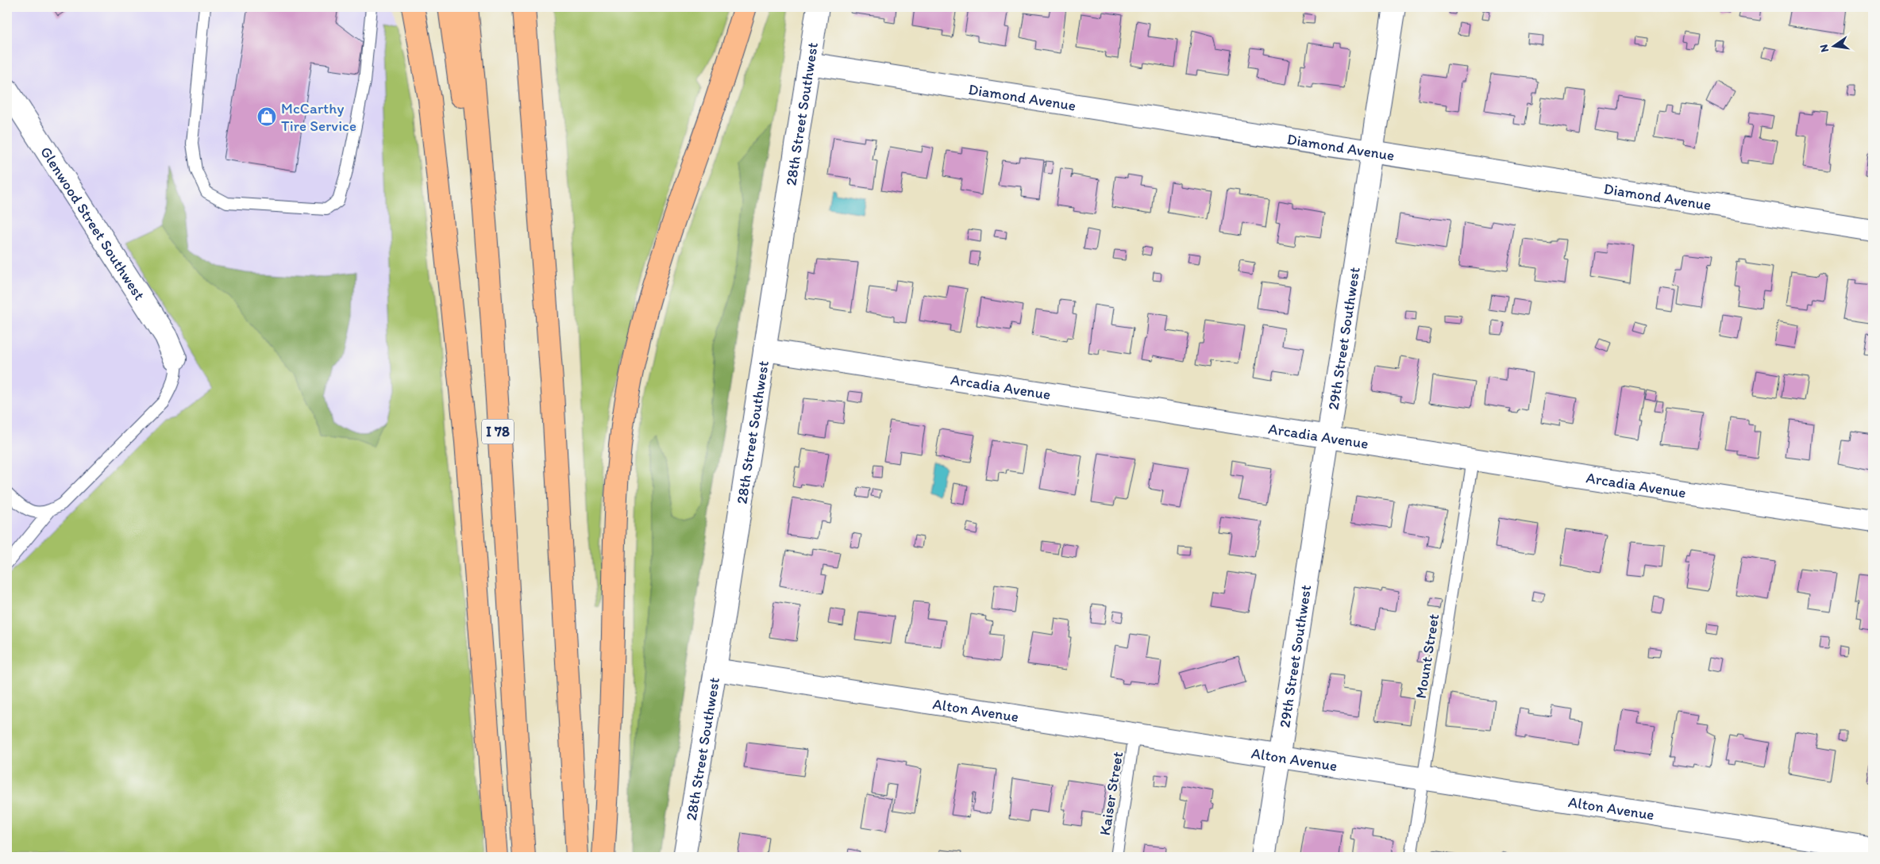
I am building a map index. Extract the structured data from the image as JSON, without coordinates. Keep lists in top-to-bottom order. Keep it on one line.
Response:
{"streets":{"highway":["I 78"],"street":["Diamond Avenue","28th Street Southwest","Glenwood Street Southwest","29th Street Southwest","Arcadia Avenue","Alton Avenue"],"lane":["Mount Street","Kaiser Street"]},"crossings":[["Diamond Avenue","28th Street Southwest"],["Diamond Avenue","29th Street Southwest"],["28th Street Southwest","Arcadia Avenue"],["28th Street Southwest","Alton Avenue"],["29th Street Southwest","Arcadia Avenue"],["29th Street Southwest","Alton Avenue"],["Arcadia Avenue","Mount Street"],["Mount Street","Alton Avenue"],["Alton Avenue","Kaiser Street"]],"places":{"shop":["McCarthy Tire Service"]},"north":"left"}
